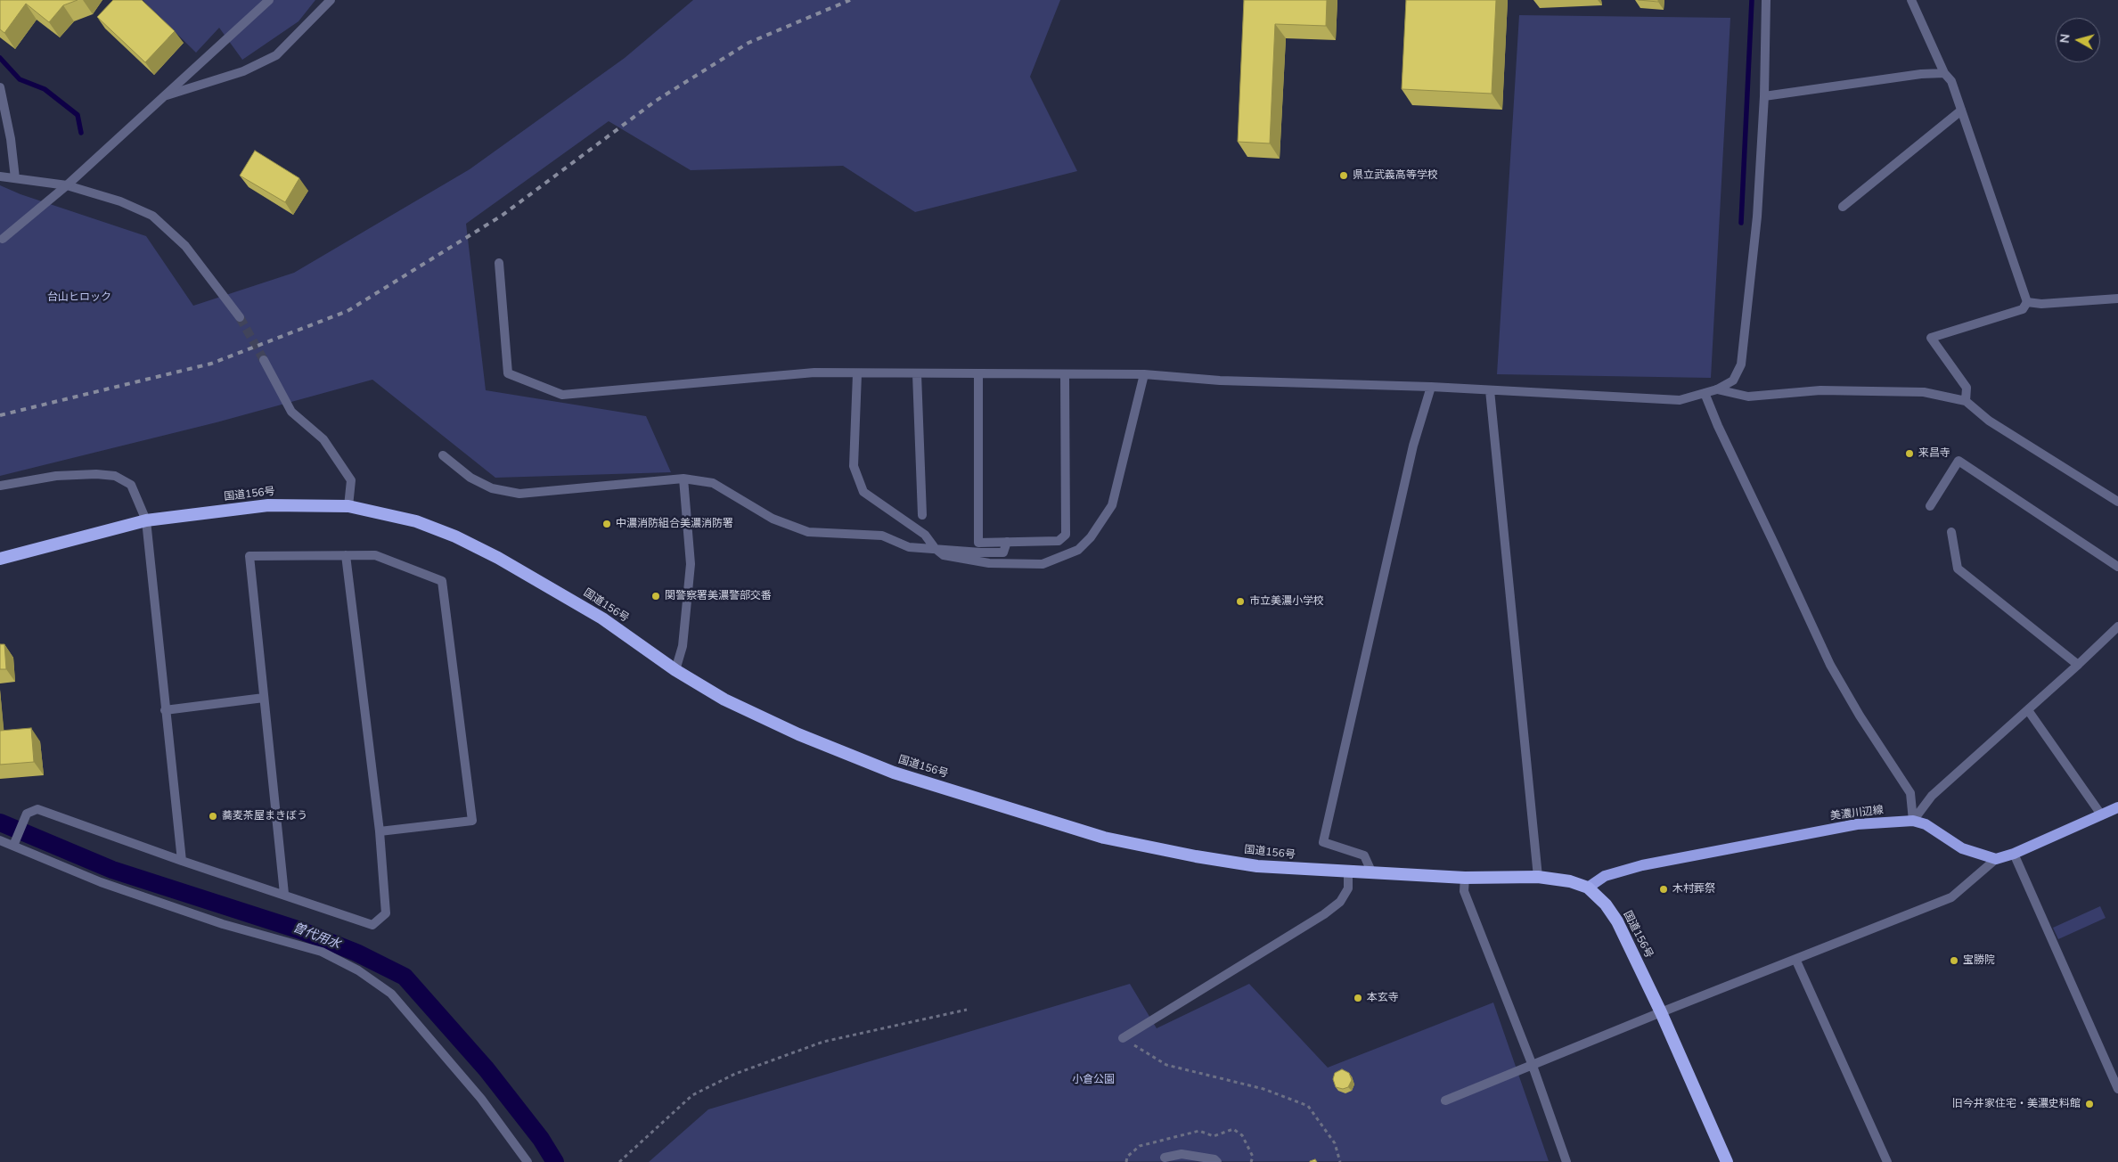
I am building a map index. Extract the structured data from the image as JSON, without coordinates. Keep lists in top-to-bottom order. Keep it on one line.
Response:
{"streets":{"highway":["国道156号"],"main road":["美濃川辺線"]},"crossings":[["国道156号","美濃川辺線"]],"water":["曽代用水"],"parks":["台山ヒロック","小倉公園"],"places":["県立武義高等学校","来昌寺","中濃消防組合美濃消防署","関警察署美濃警部交番","市立美濃小学校","蕎麦茶屋まきぼう","木村葬祭","宝勝院","本玄寺","旧今井家住宅・美濃史料館"],"north":"left"}
